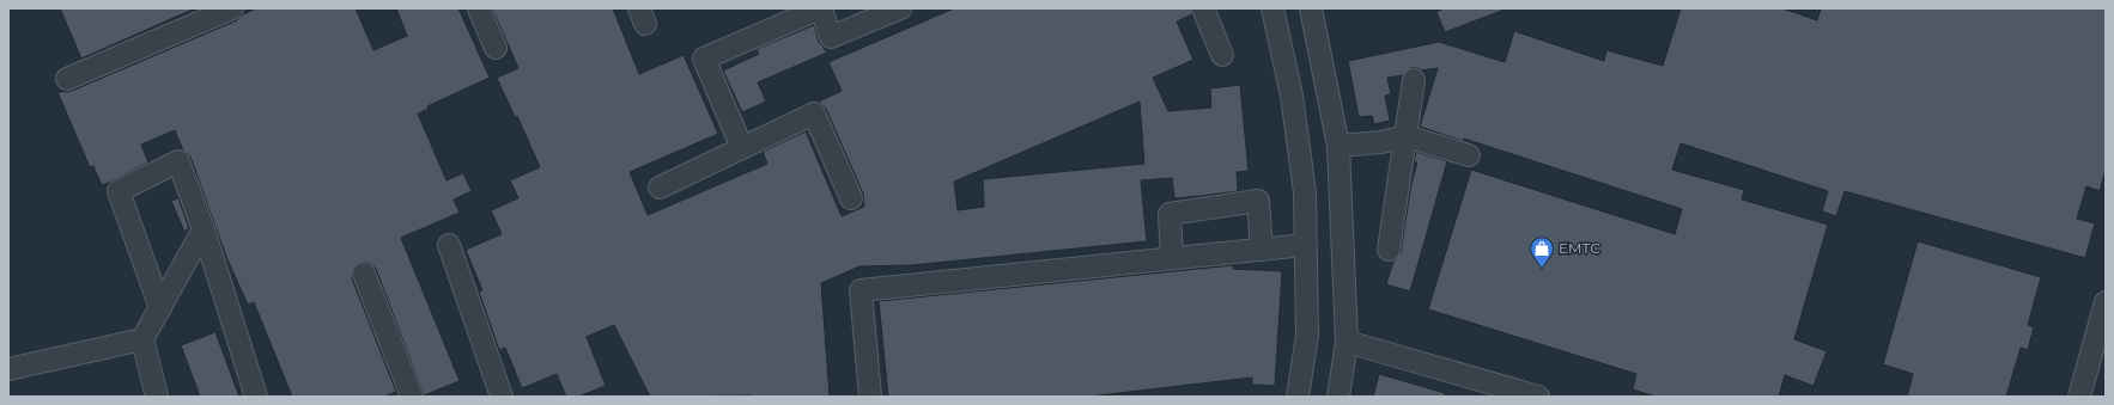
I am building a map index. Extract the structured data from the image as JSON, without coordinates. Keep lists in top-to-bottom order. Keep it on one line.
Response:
{"places":{"shop":["EMTC"]}}
